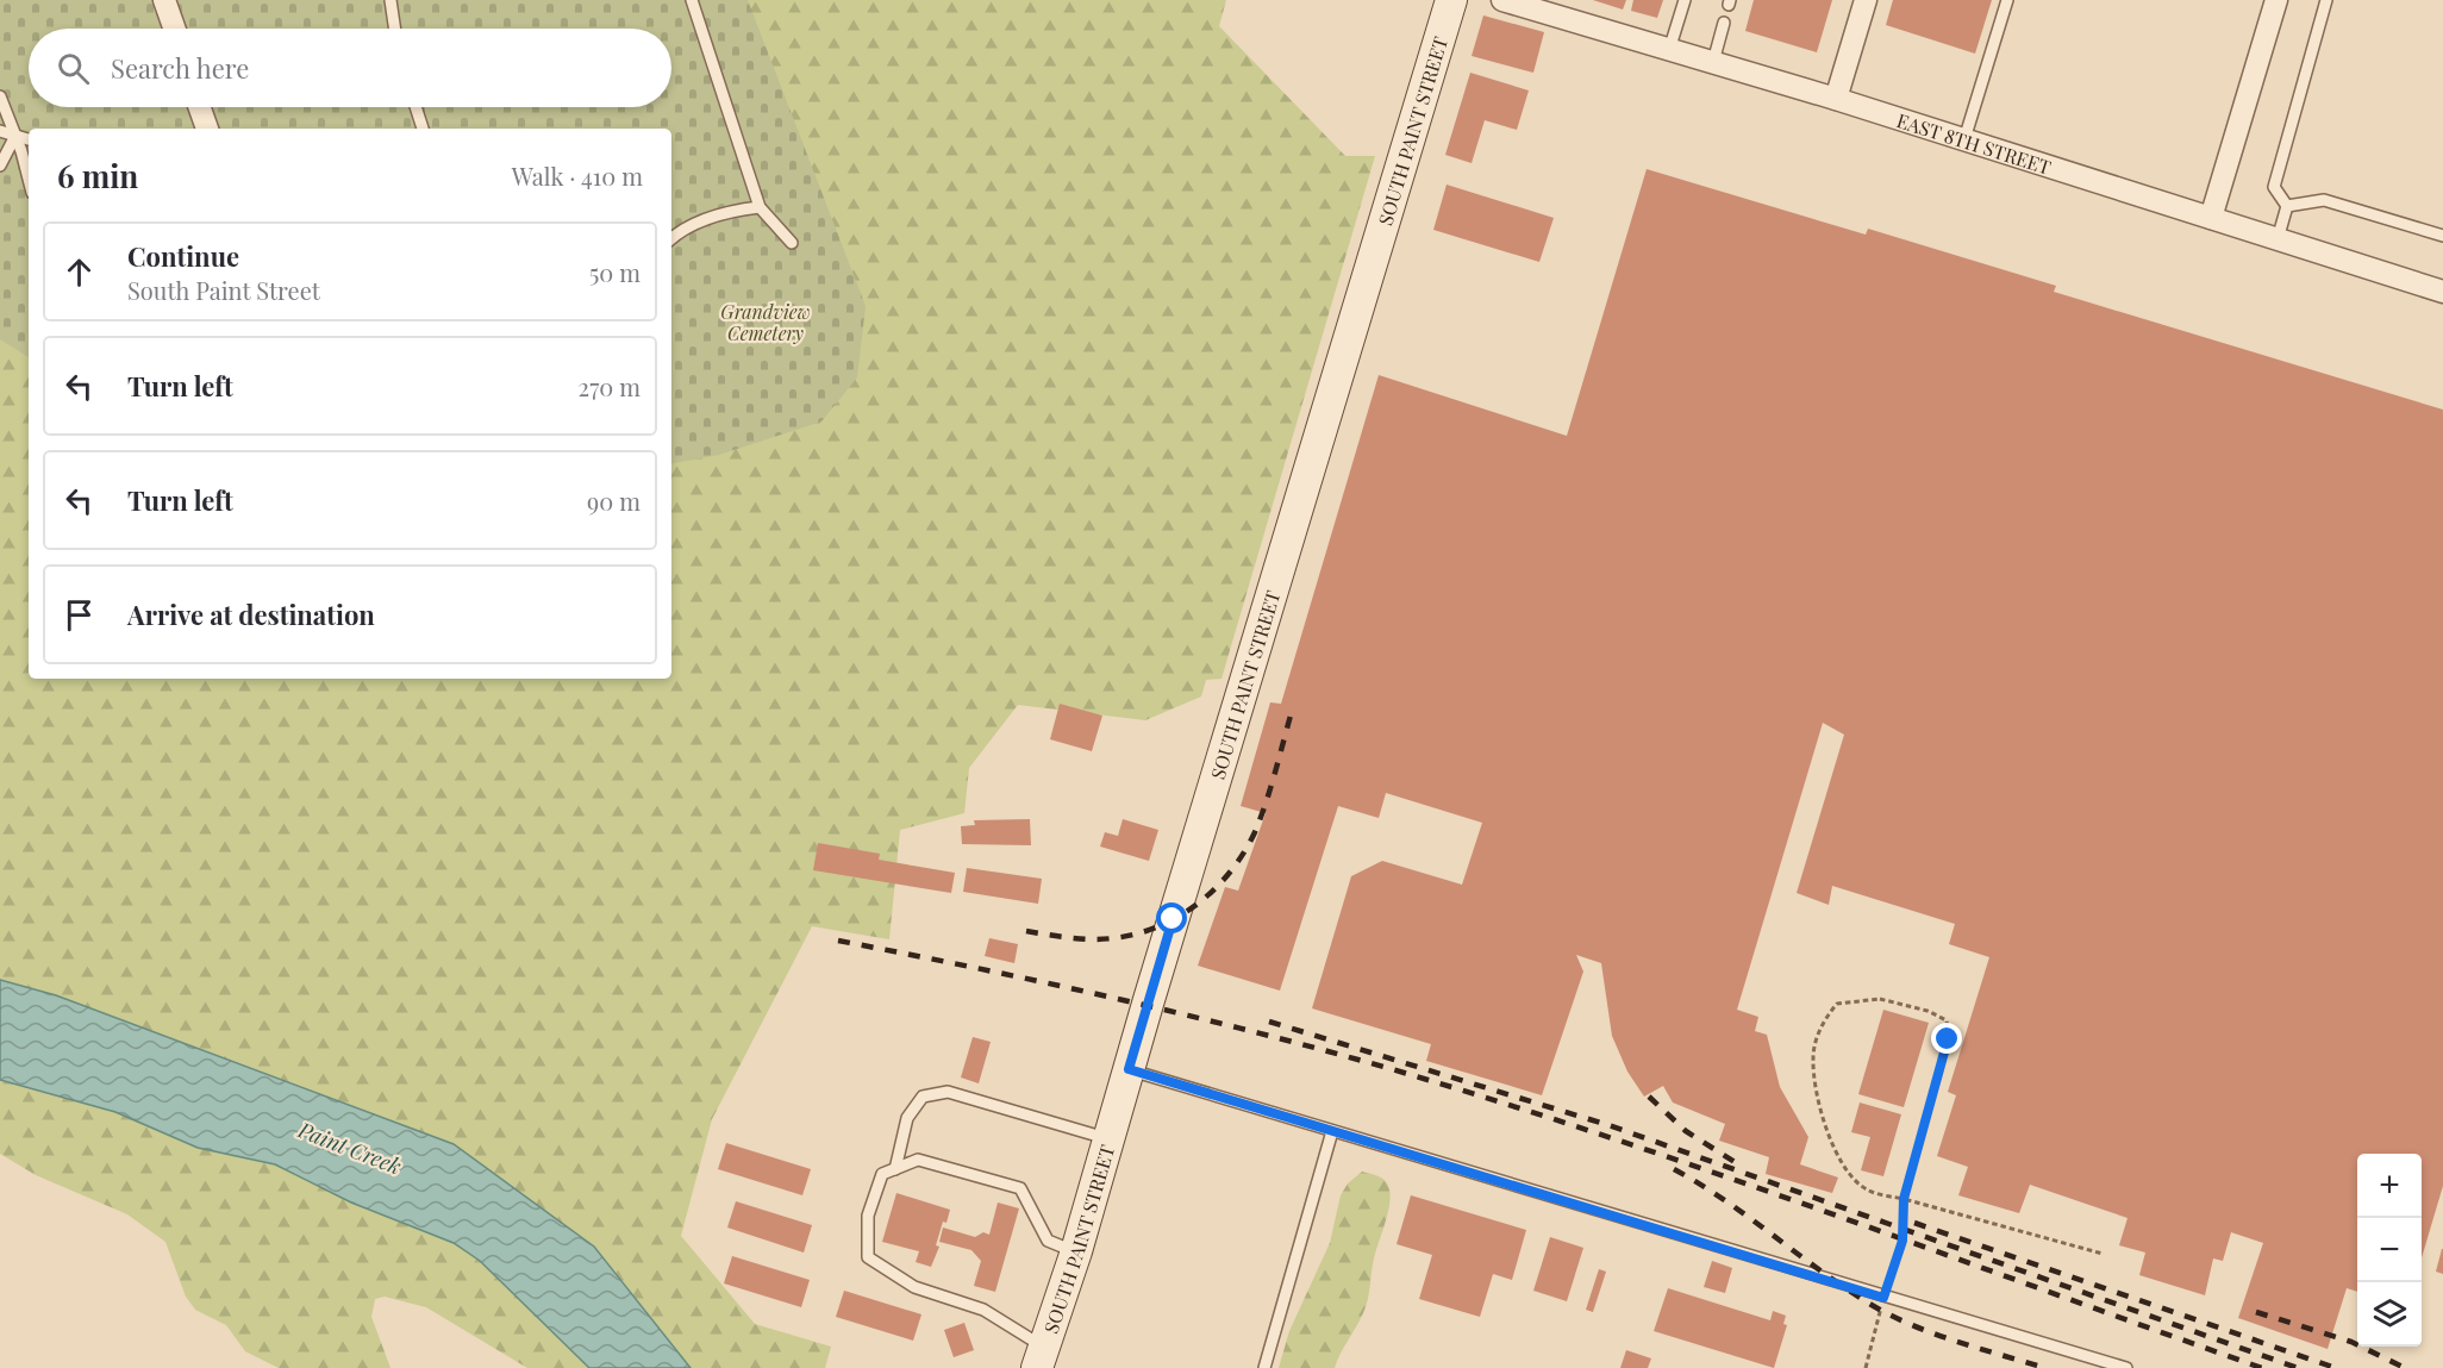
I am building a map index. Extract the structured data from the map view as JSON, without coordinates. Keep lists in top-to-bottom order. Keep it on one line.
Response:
{"streets":{"main road":["SOUTH PAINT STREET"],"street":["EAST 8TH STREET"]},"water":["Paint Creek"],"parks":["Grandview Cemetery"],"page":{"search":"Search here","heading":["6 min","Walk · 410 m"],"list":[["Continue","South Paint Street","50 m"],["Turn left","270 m"],["Turn left","90 m"],"Arrive at destination"],"map_buttons":["+","−"]}}
